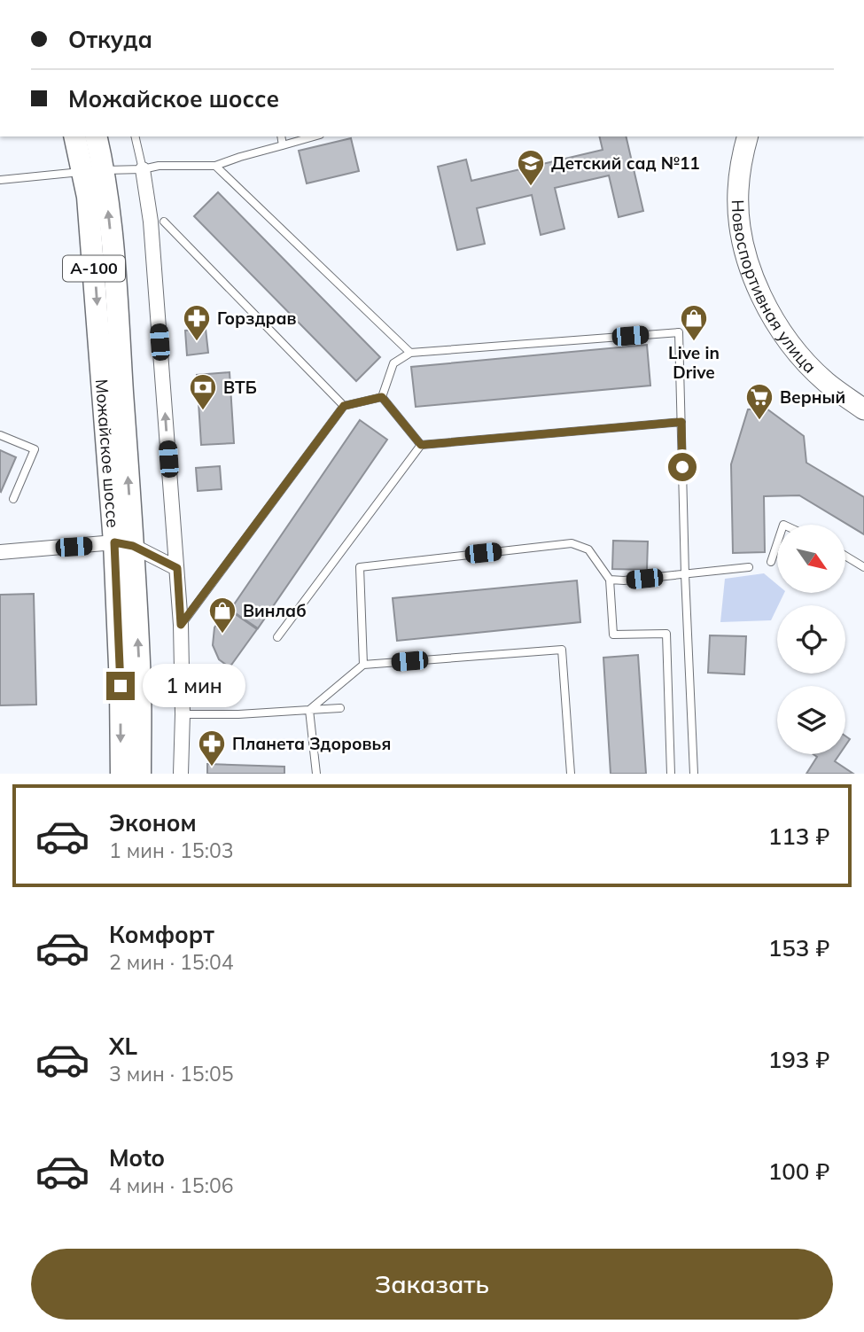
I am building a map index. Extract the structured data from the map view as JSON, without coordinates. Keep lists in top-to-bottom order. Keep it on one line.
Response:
{"streets":{"main road":["А-100","Новоспортивная улица","Можайское шоссе"]},"places":{"school or university":["Детский сад №11"],"pharmacy":["Горздрав","Планета Здоровья"],"shop":["Live in Drive","Винлаб"],"bank":["ВТБ"],"supermarket":["Верный"]},"north":"bottom right","page":{"banner":["Откуда","Можайское шоссе"],"bubble":"1 мин","list":[{"name":"Эконом","note":"1 мин · 15:03","value":"113 ₽"},{"name":"Комфорт","note":"2 мин · 15:04","value":"153 ₽"},{"name":"XL","note":"3 мин · 15:05","value":"193 ₽"},{"name":"Moto","note":"4 мин · 15:06","value":"100 ₽"}],"buttons":"Заказать"}}
